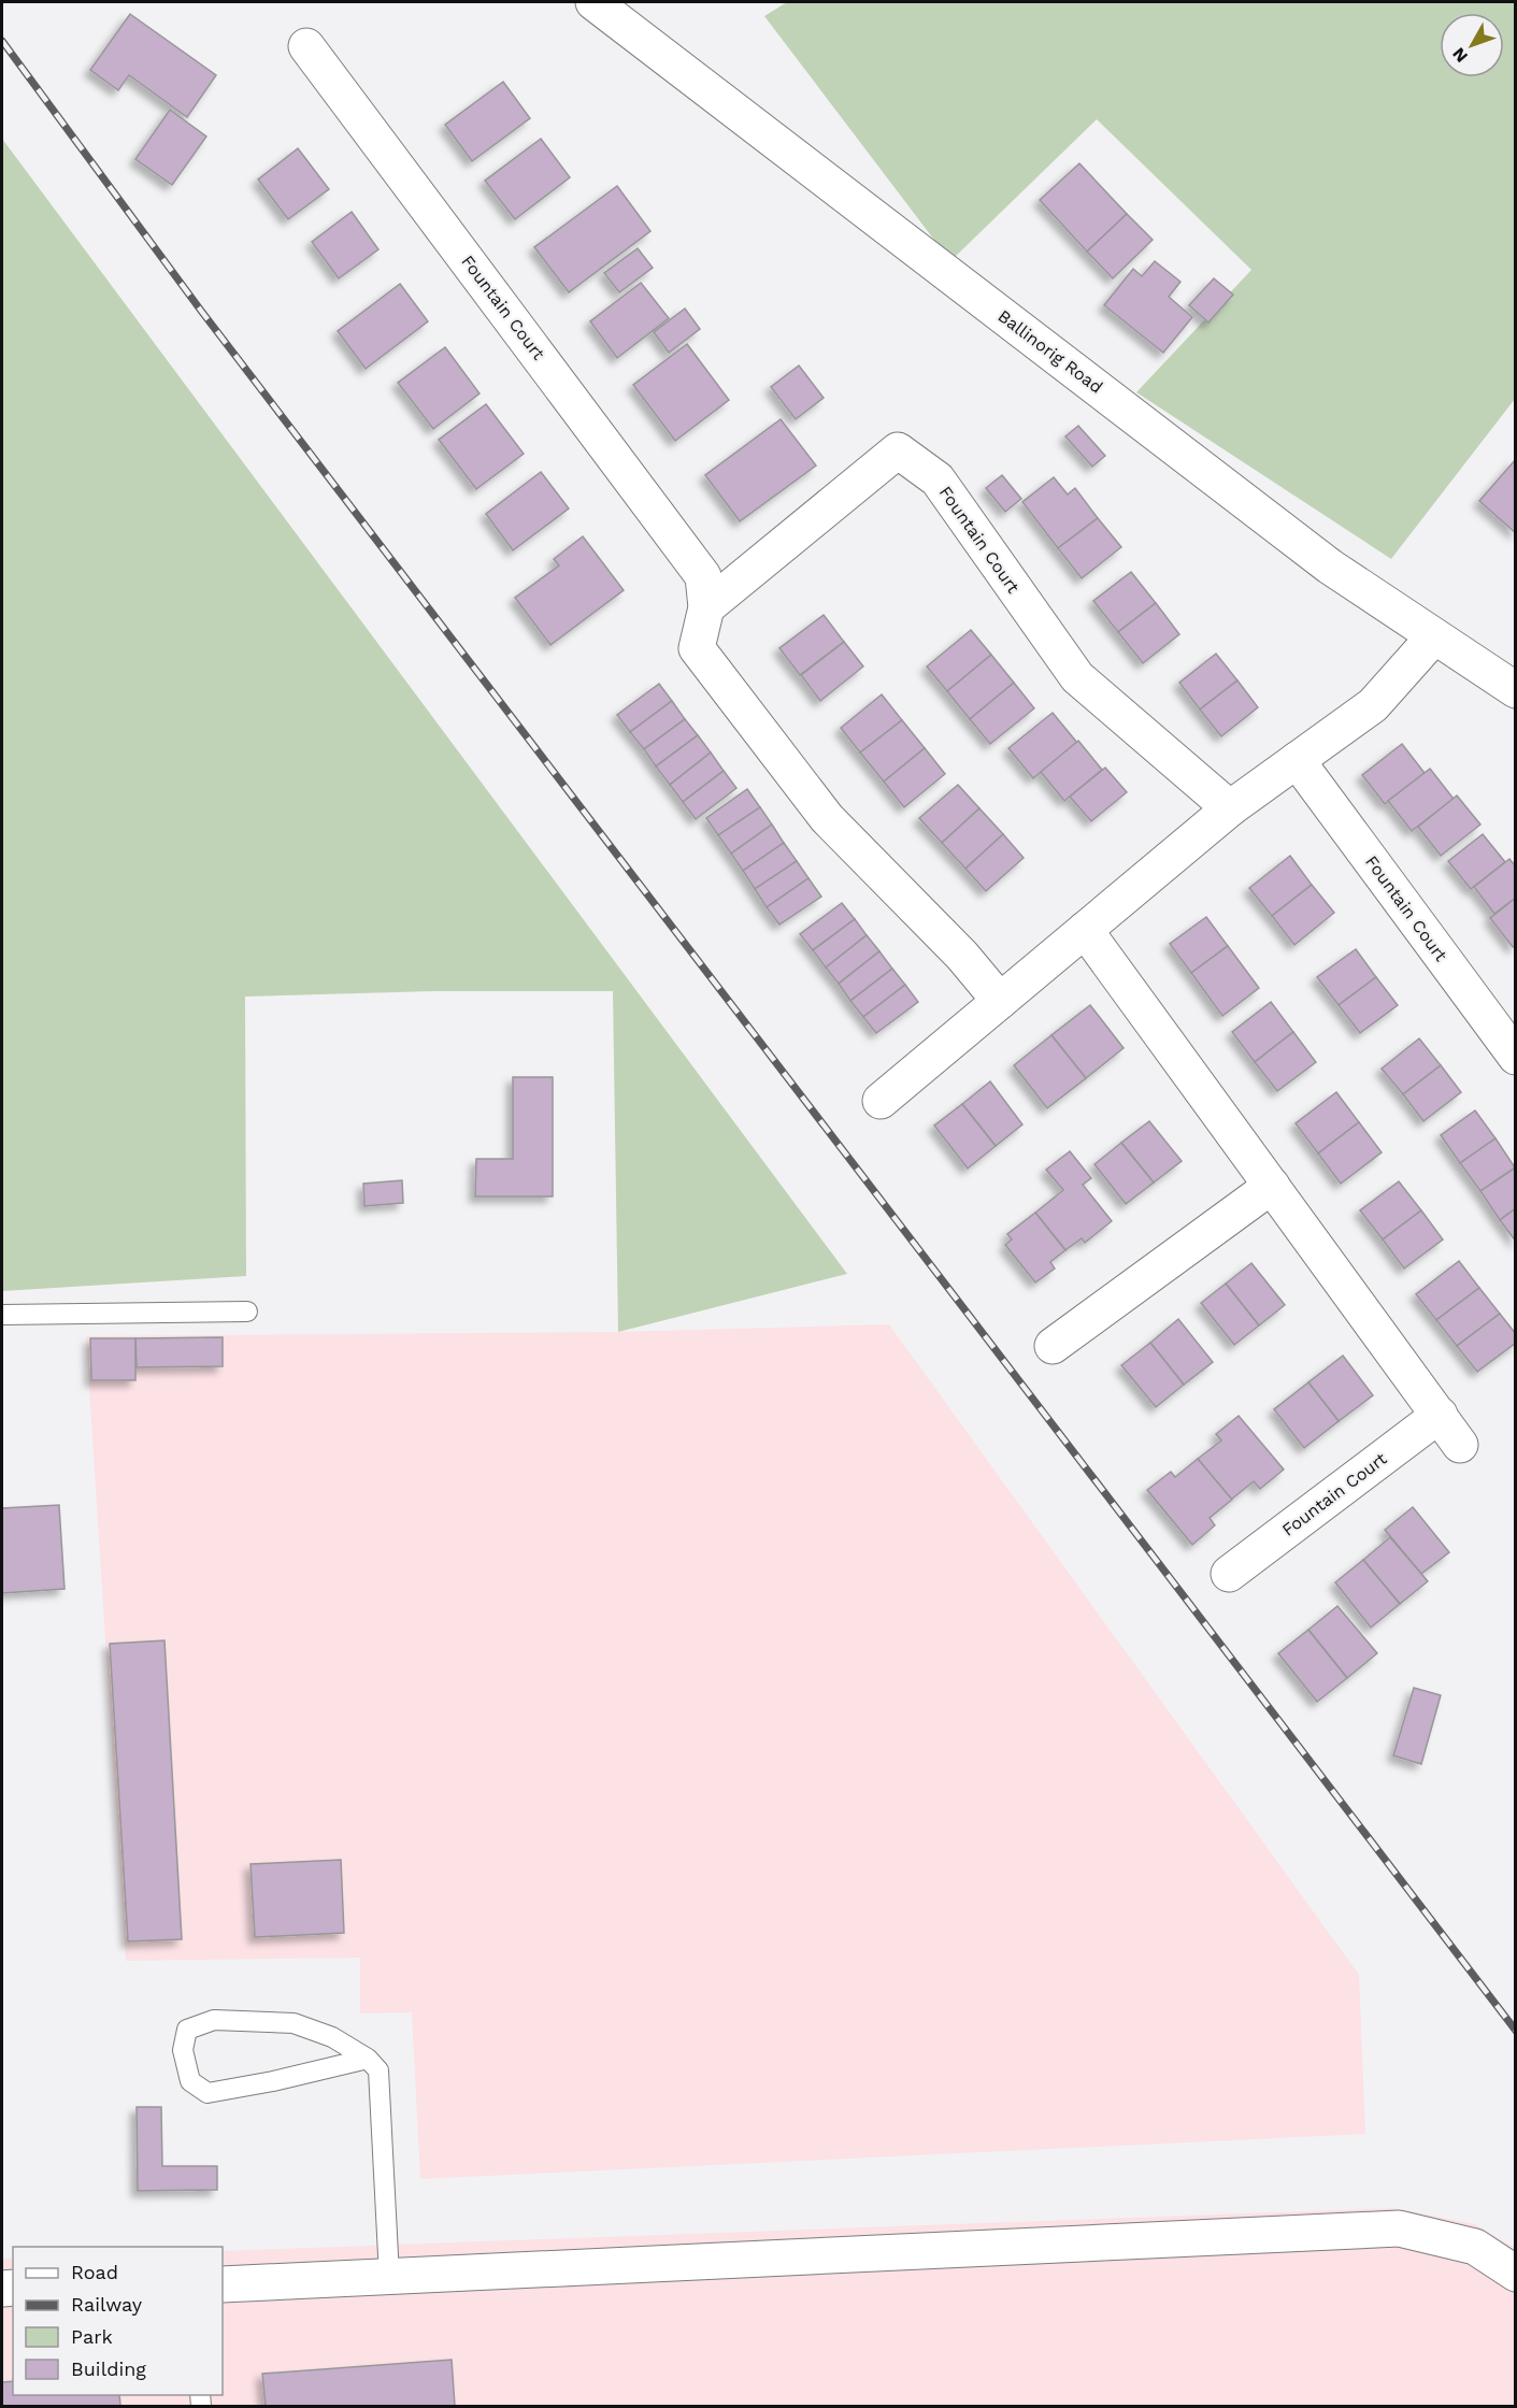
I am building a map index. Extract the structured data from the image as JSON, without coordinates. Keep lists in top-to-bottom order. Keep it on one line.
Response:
{"streets":{"street":["Fountain Court","Ballinorig Road"]},"legend":["Road","Railway","Park","Building"],"north":"bottom left"}
